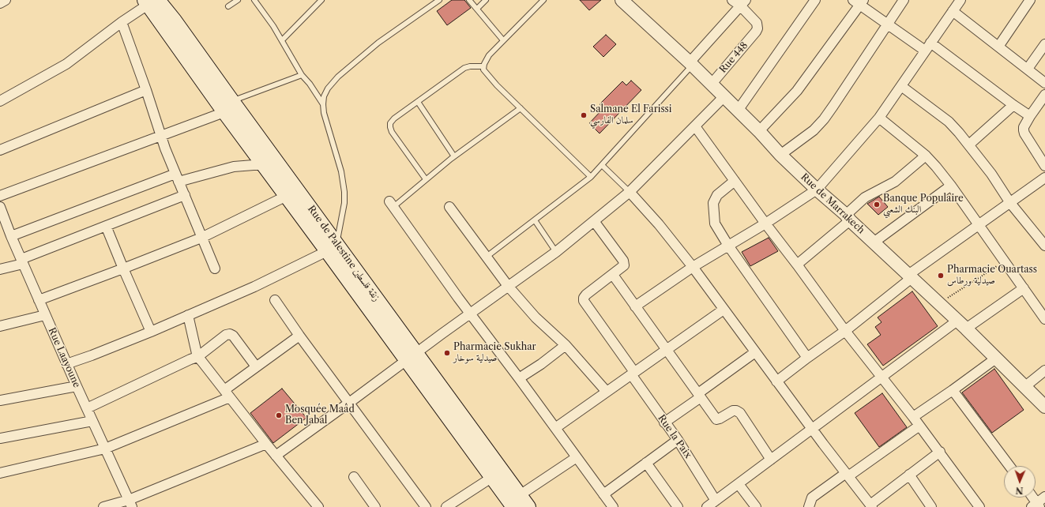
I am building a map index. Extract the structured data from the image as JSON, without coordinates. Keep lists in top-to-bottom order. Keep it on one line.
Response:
{"streets":{"main road":["Rue de Palestine زنقة فلسطين"],"street":["Rue 448","Rue de Marrakech","Rue Laayoune","Rue la Paix"]},"crossings":[["Rue 448","Rue de Marrakech"]],"places":["Salmane El Farissi سلمان الفارسي","Banque Populaire البنك الشعبي","Pharmacie Ouartass صيدلية ورطاس","Pharmacie Sukhar صيدلية سوخار","Mosquée Maâd Ben Jabal"],"north":"bottom"}
